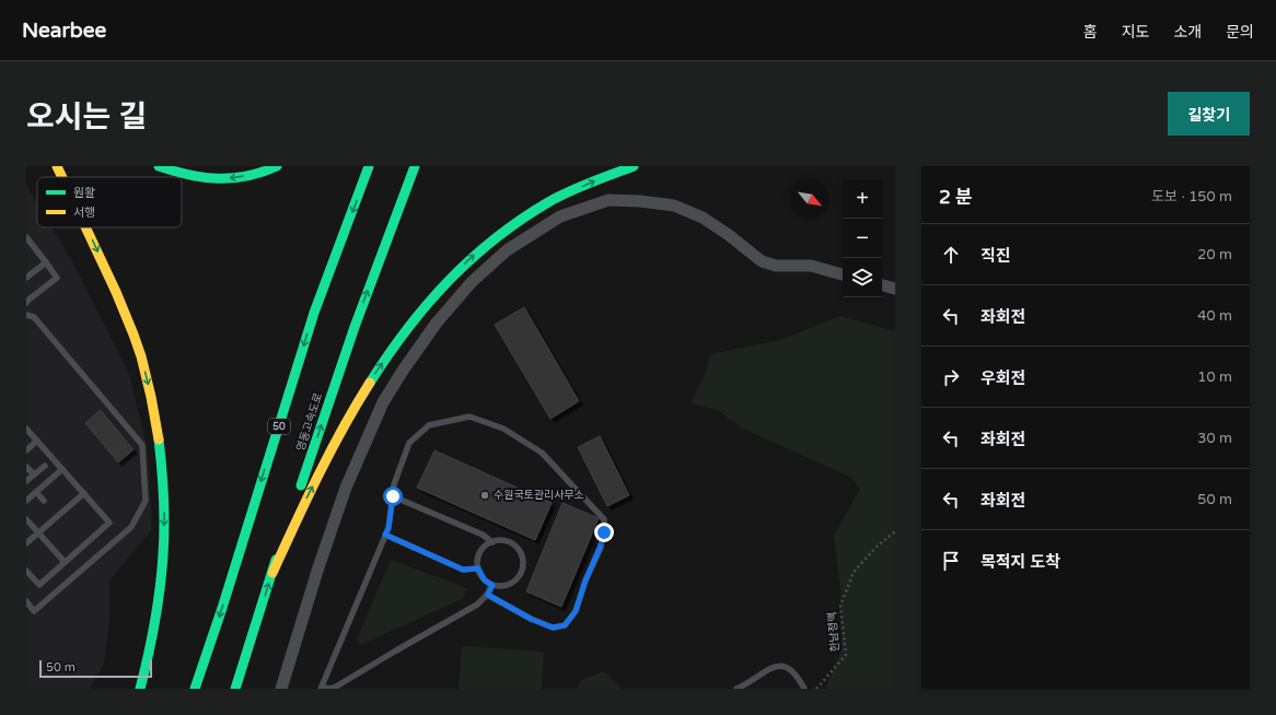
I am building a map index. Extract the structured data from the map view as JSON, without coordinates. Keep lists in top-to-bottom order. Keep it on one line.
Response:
{"streets":{"highway":["영동고속도로","50"],"path":["한남정맥"]},"places":["수원국토관리사무소"],"legend":["원활","서행"],"scale_bar":"50 m","north":"bottom right","page":{"header":"Nearbee","nav":["홈","지도","소개","문의"],"title":"오시는 길","buttons":"길찾기","heading":["2 분","도보 · 150 m"],"map_buttons":["+","−"],"list":[["직진","20 m"],["좌회전","40 m"],["우회전","10 m"],["좌회전","30 m"],["좌회전","50 m"],"목적지 도착"],"scale":"50 m"}}
